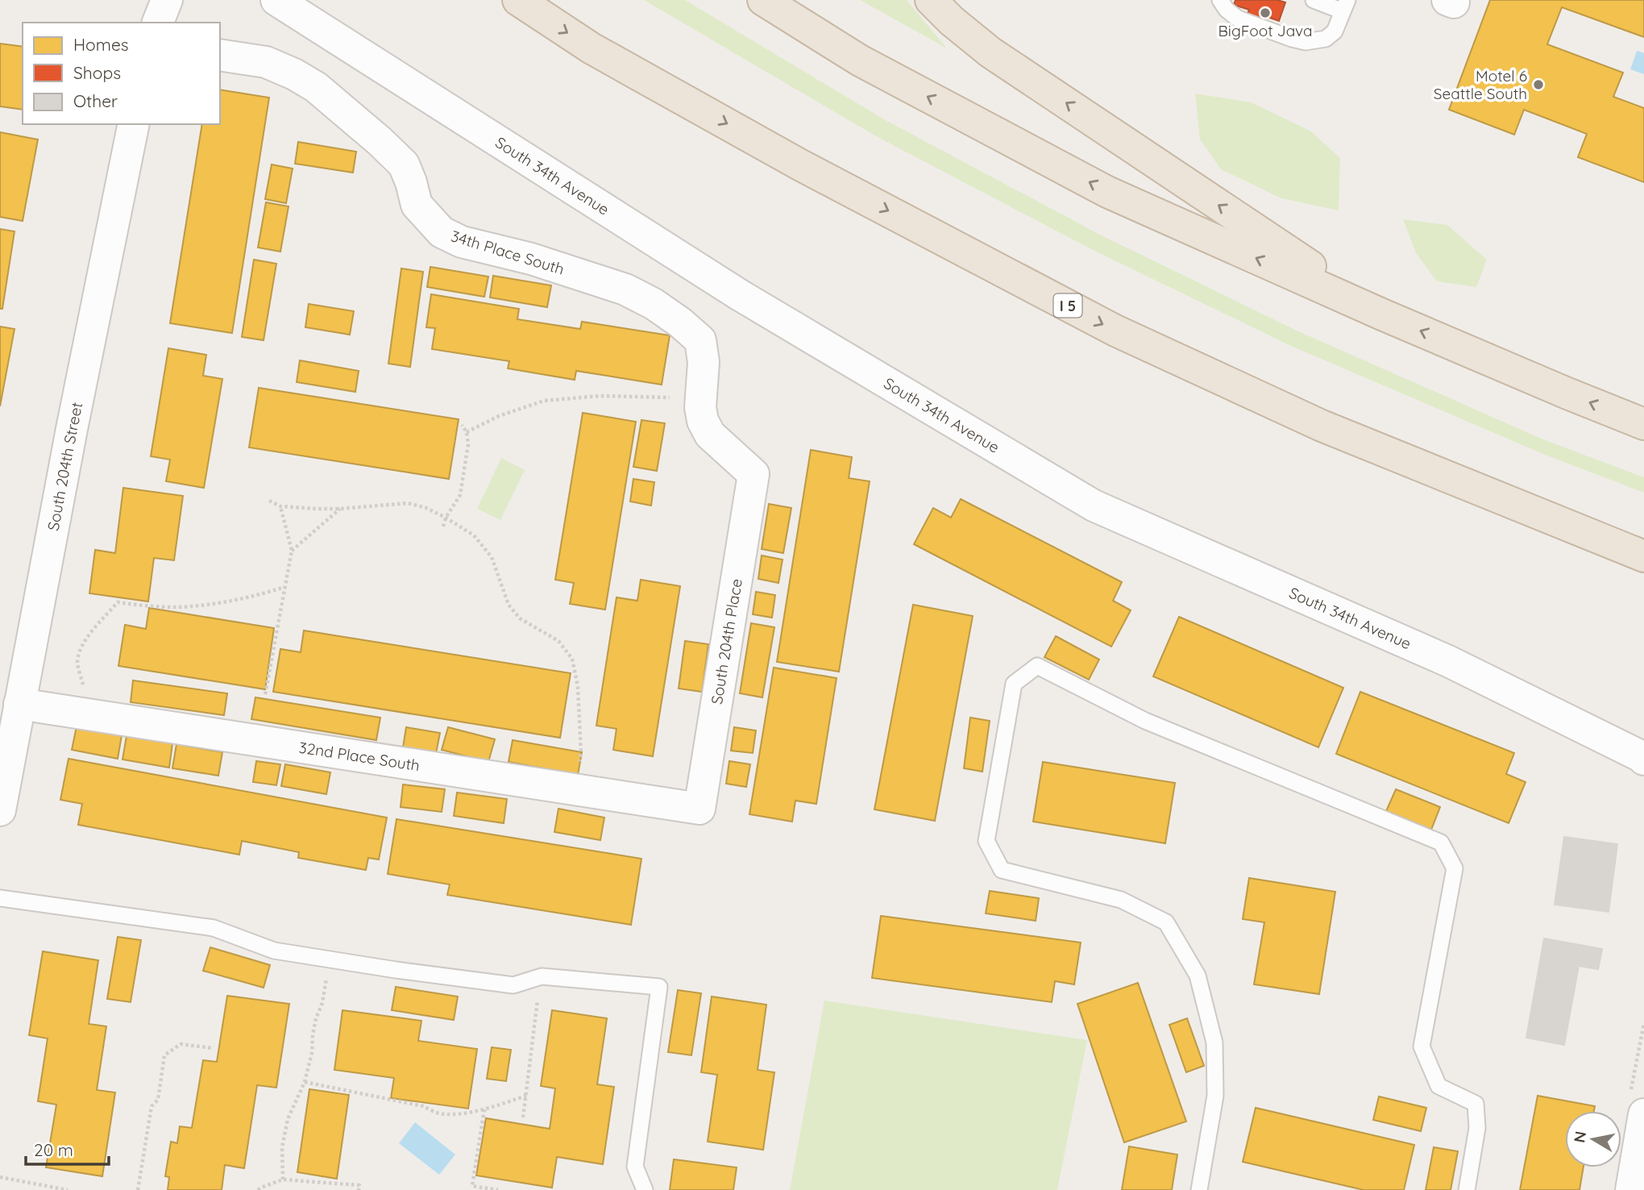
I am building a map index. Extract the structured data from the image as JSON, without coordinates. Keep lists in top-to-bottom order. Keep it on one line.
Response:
{"streets":{"highway":["I 5"],"street":["South 34th Avenue","34th Place South","South 204th Street","South 204th Place","32nd Place South"]},"crossings":[["34th Place South","South 204th Place"],["South 204th Street","32nd Place South"],["South 204th Place","32nd Place South"]],"places":["BigFoot Java","Motel 6 Seattle South"],"legend":["Homes","Shops","Other"],"scale_bar":"20 m","north":"left"}
